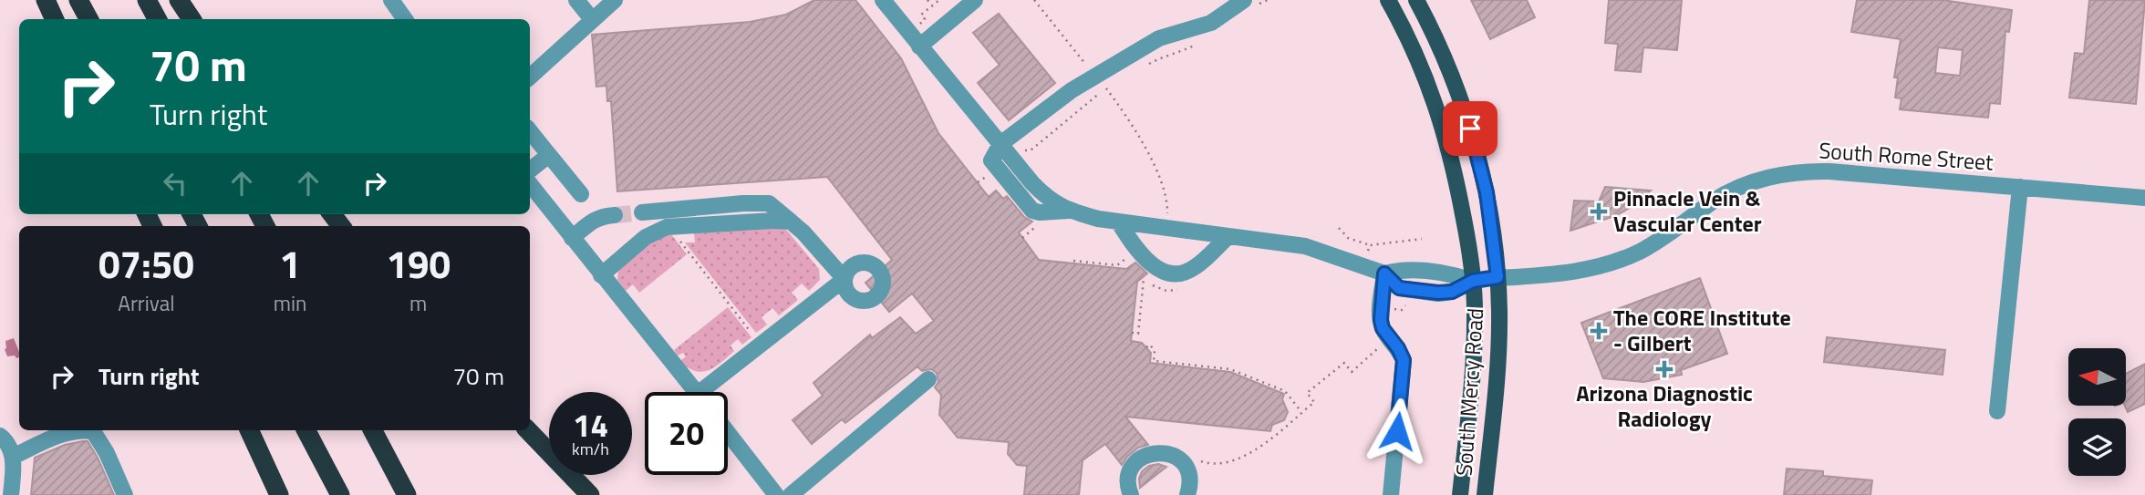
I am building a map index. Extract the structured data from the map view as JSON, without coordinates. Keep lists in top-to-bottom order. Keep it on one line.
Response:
{"streets":{"main road":["South Mercy Road"],"street":["South Rome Street"]},"crossings":[["South Rome Street","South Mercy Road"]],"places":{"health":["Pinnacle Vein & Vascular Center","The CORE Institute - Gilbert","Arizona Diagnostic Radiology"]},"north":"left","page":{"turn":["70 m","Turn right"],"eta":["07:50","Arrival","1","min","190","m"],"list":[{"name":"Turn right","value":"70 m"}],"speed":"14 km/h","limit":"20"}}
